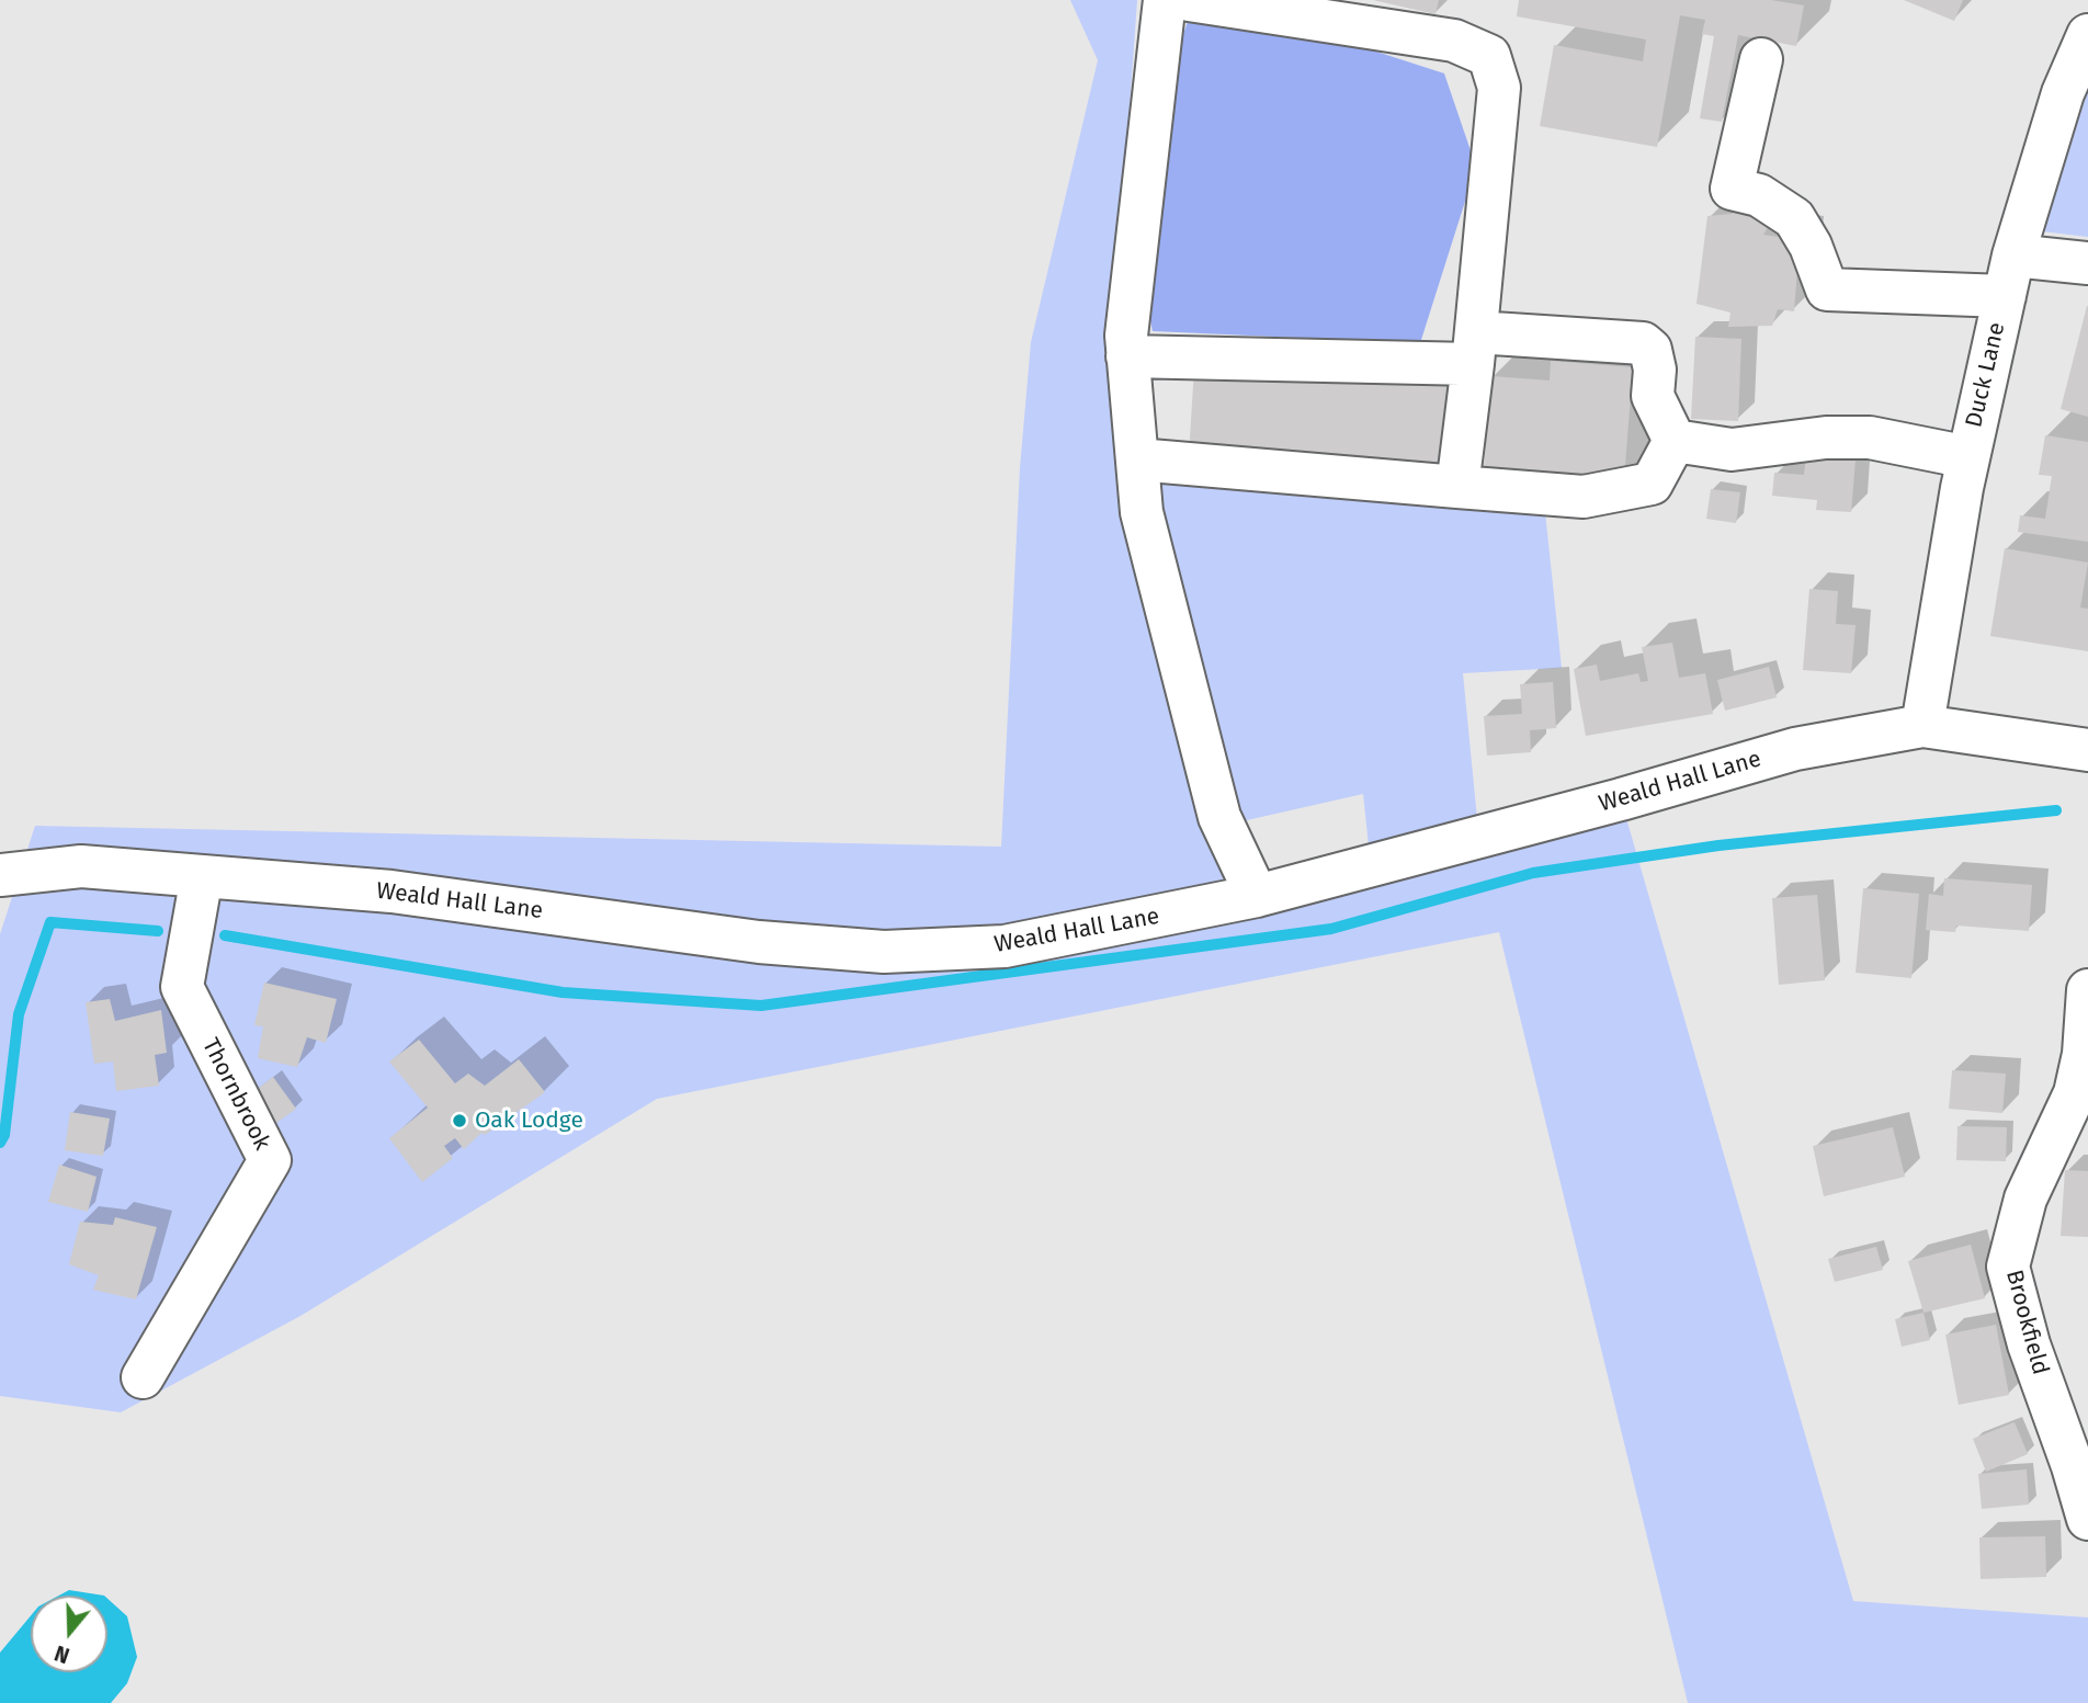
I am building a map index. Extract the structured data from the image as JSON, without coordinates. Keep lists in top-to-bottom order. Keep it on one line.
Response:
{"streets":{"street":["Duck Lane","Weald Hall Lane","Thornbrook","Brookfield"]},"crossings":[["Duck Lane","Weald Hall Lane"],["Weald Hall Lane","Thornbrook"]],"places":["Oak Lodge"],"north":"bottom"}
